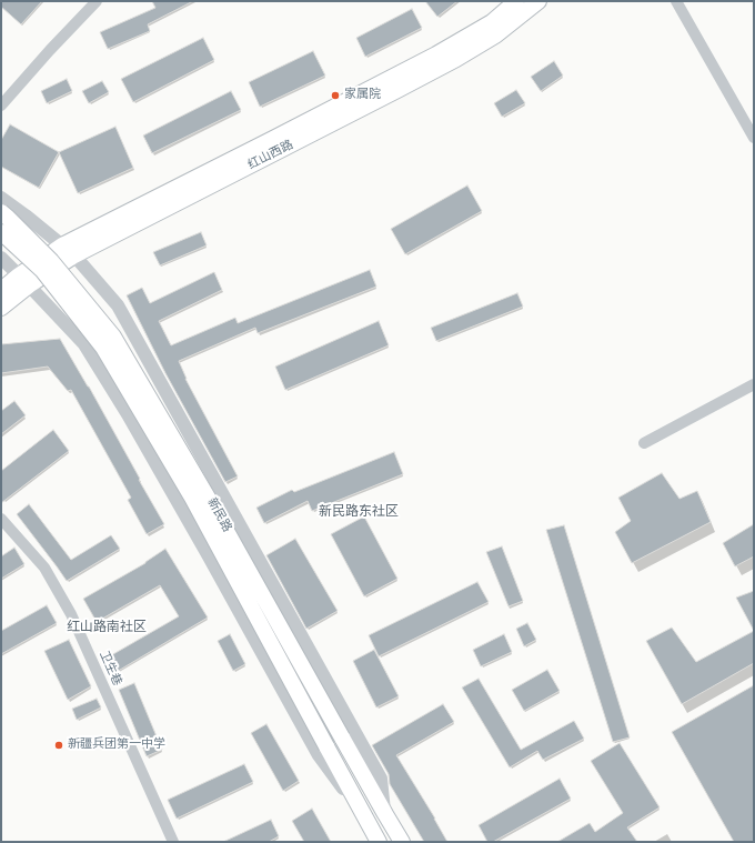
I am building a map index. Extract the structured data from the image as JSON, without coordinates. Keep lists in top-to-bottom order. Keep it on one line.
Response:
{"streets":{"main road":["红山西路","新民路"],"street":["卫生巷"]},"districts":["新民路东社区","红山路南社区"],"places":["家属院","新疆兵团第一中学"]}
